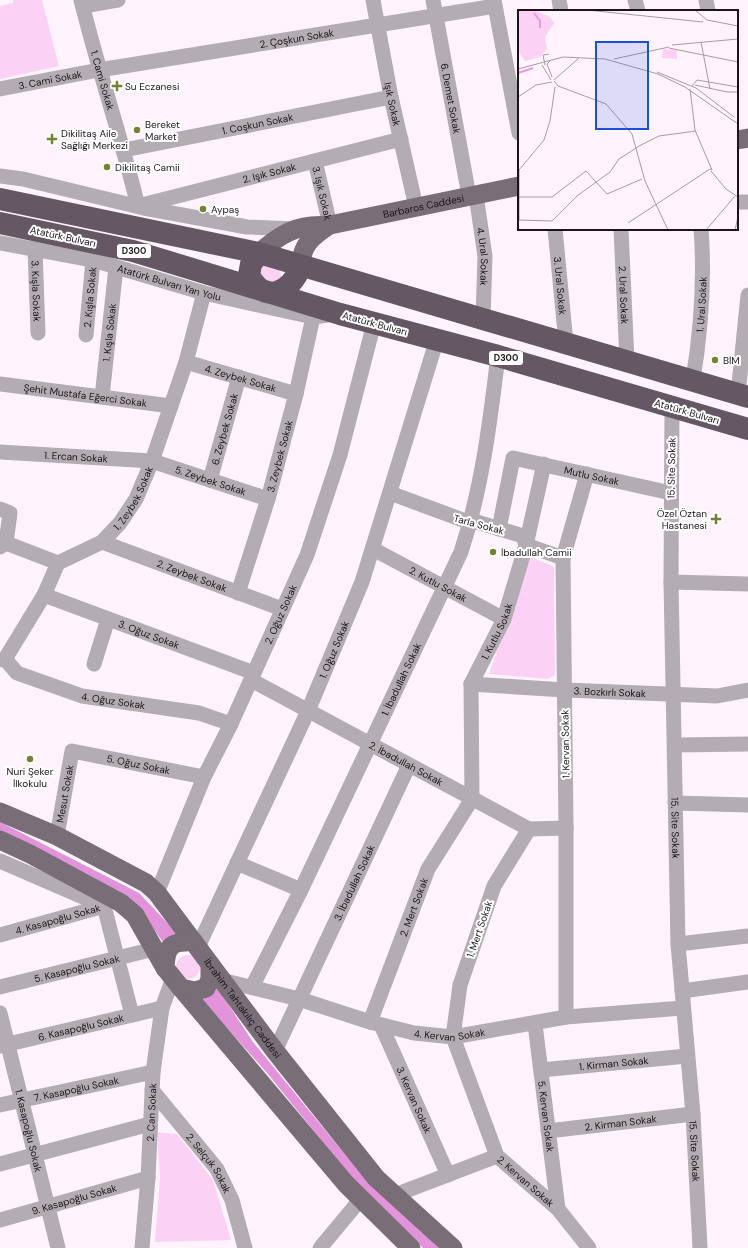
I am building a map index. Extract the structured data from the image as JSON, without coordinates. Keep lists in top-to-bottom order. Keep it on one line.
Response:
{"streets":{"highway":["Atatürk Bulvarı","D300"],"main road":["Barbaros Caddesi","İbrahim Tahtakılıç Caddesi"],"street":["2. Çoşkun Sokak","3. Cami Sokak","1. Cami Sokak","6. Demet Sokak","Işık Sokak","1. Coşkun Sokak","2. Işık Sokak","3. Işık Sokak","4. Ural Sokak","Atatürk Bulvarı Yan Yolu","3. Ural Sokak","3. Kışla Sokak","2. Ural Sokak","2. Kışla Sokak","1. Ural Sokak","1. Kışla Sokak","4. Zeybek Sokak","Şehit Mustafa Eğerci Sokak","6. Zeybek Sokak","1. Ercan Sokak","3. Zeybek Sokak","15. Site Sokak","Mutlu Sokak","5. Zeybek Sokak","1. Zeybek Sokak","Tarla Sokak","2. Zeybek Sokak","2. Kutlu Sokak","2. Oğuz Sokak","1. Kutlu Sokak","3. Oğuz Sokak","1. Oğuz Sokak","1. İbadullah Sokak","3. Bozkırlı Sokak","4. Oğuz Sokak","1. Kervan Sokak","5. Oğuz Sokak","2. İbadullah Sokak","Mesut Sokak","3. İbadullah Sokak","2. Mert Sokak","4. Kasapoğlu Sokak","1. Mert Sokak","5. Kasapoğlu Sokak","6. Kasapoğlu Sokak","4. Kervan Sokak","1. Kirman Sokak","7. Kasapoğlu Sokak","3. Kervan Sokak","2. Can Sokak","5. Kervan Sokak","2. Kirman Sokak","1. Kasapoğlu Sokak","2. Selçuk Sokak","2. Kervan Sokak","9. Kasapoğlu Sokak"]},"crossings":[["2. Çoşkun Sokak","3. Cami Sokak"],["2. Çoşkun Sokak","1. Cami Sokak"],["2. Çoşkun Sokak","6. Demet Sokak"],["2. Çoşkun Sokak","Işık Sokak"],["3. Cami Sokak","1. Cami Sokak"],["1. Cami Sokak","1. Coşkun Sokak"],["1. Cami Sokak","2. Işık Sokak"],["6. Demet Sokak","Barbaros Caddesi"],["6. Demet Sokak","4. Ural Sokak"],["Işık Sokak","1. Coşkun Sokak"],["Işık Sokak","2. Işık Sokak"],["Işık Sokak","Barbaros Caddesi"],["2. Işık Sokak","3. Işık Sokak"],["3. Işık Sokak","Barbaros Caddesi"],["Barbaros Caddesi","4. Ural Sokak"],["Atatürk Bulvarı","D300"],["Atatürk Bulvarı","Atatürk Bulvarı Yan Yolu"],["Atatürk Bulvarı","15. Site Sokak"],["Atatürk Bulvarı","2. Oğuz Sokak"],["Atatürk Bulvarı","1. Oğuz Sokak"],["Atatürk Bulvarı","1. İbadullah Sokak"],["D300","4. Ural Sokak"],["D300","3. Ural Sokak"],["D300","2. Ural Sokak"],["D300","1. Ural Sokak"],["Atatürk Bulvarı Yan Yolu","3. Kışla Sokak"],["Atatürk Bulvarı Yan Yolu","2. Kışla Sokak"],["Atatürk Bulvarı Yan Yolu","1. Kışla Sokak"],["Atatürk Bulvarı Yan Yolu","3. Zeybek Sokak"],["Atatürk Bulvarı Yan Yolu","1. Zeybek Sokak"],["1. Kışla Sokak","Şehit Mustafa Eğerci Sokak"],["4. Zeybek Sokak","6. Zeybek Sokak"],["4. Zeybek Sokak","3. Zeybek Sokak"],["4. Zeybek Sokak","1. Zeybek Sokak"],["Şehit Mustafa Eğerci Sokak","1. Zeybek Sokak"],["6. Zeybek Sokak","5. Zeybek Sokak"],["1. Ercan Sokak","5. Zeybek Sokak"],["1. Ercan Sokak","1. Zeybek Sokak"],["3. Zeybek Sokak","5. Zeybek Sokak"],["3. Zeybek Sokak","2. Zeybek Sokak"],["15. Site Sokak","Mutlu Sokak"],["15. Site Sokak","3. Bozkırlı Sokak"],["15. Site Sokak","4. Kervan Sokak"],["15. Site Sokak","1. Kirman Sokak"],["15. Site Sokak","2. Kirman Sokak"],["Mutlu Sokak","Tarla Sokak"],["Mutlu Sokak","1. Kutlu Sokak"],["Mutlu Sokak","1. Kervan Sokak"],["5. Zeybek Sokak","1. Zeybek Sokak"],["1. Zeybek Sokak","2. Zeybek Sokak"],["Tarla Sokak","1. Kutlu Sokak"],["Tarla Sokak","1. Oğuz Sokak"],["Tarla Sokak","1. İbadullah Sokak"],["Tarla Sokak","1. Kervan Sokak"],["2. Zeybek Sokak","2. Oğuz Sokak"],["2. Kutlu Sokak","1. Kutlu Sokak"],["2. Kutlu Sokak","1. Oğuz Sokak"],["2. Kutlu Sokak","1. İbadullah Sokak"],["2. Oğuz Sokak","3. Oğuz Sokak"],["2. Oğuz Sokak","4. Oğuz Sokak"],["2. Oğuz Sokak","5. Oğuz Sokak"],["2. Oğuz Sokak","2. İbadullah Sokak"],["2. Oğuz Sokak","İbrahim Tahtakılıç Caddesi"],["1. Kutlu Sokak","3. Bozkırlı Sokak"],["1. Kutlu Sokak","2. İbadullah Sokak"],["1. Kutlu Sokak","2. Mert Sokak"],["3. Oğuz Sokak","2. İbadullah Sokak"],["1. Oğuz Sokak","2. İbadullah Sokak"],["1. Oğuz Sokak","İbrahim Tahtakılıç Caddesi"],["1. Oğuz Sokak","2. Can Sokak"],["1. İbadullah Sokak","2. İbadullah Sokak"],["1. İbadullah Sokak","4. Kervan Sokak"],["3. Bozkırlı Sokak","1. Kervan Sokak"],["1. Kervan Sokak","2. İbadullah Sokak"],["1. Kervan Sokak","4. Kervan Sokak"],["5. Oğuz Sokak","Mesut Sokak"],["2. İbadullah Sokak","3. İbadullah Sokak"],["2. İbadullah Sokak","2. Mert Sokak"],["2. İbadullah Sokak","1. Mert Sokak"],["Mesut Sokak","İbrahim Tahtakılıç Caddesi"],["3. İbadullah Sokak","İbrahim Tahtakılıç Caddesi"],["3. İbadullah Sokak","4. Kervan Sokak"],["2. Mert Sokak","4. Kervan Sokak"],["2. Mert Sokak","3. Kervan Sokak"],["1. Mert Sokak","4. Kervan Sokak"],["1. Mert Sokak","2. Kervan Sokak"],["İbrahim Tahtakılıç Caddesi","4. Kervan Sokak"],["İbrahim Tahtakılıç Caddesi","2. Can Sokak"],["6. Kasapoğlu Sokak","2. Can Sokak"],["6. Kasapoğlu Sokak","1. Kasapoğlu Sokak"],["4. Kervan Sokak","3. Kervan Sokak"],["4. Kervan Sokak","5. Kervan Sokak"],["4. Kervan Sokak","2. Kervan Sokak"],["1. Kirman Sokak","5. Kervan Sokak"],["7. Kasapoğlu Sokak","2. Can Sokak"],["7. Kasapoğlu Sokak","1. Kasapoğlu Sokak"],["2. Can Sokak","2. Selçuk Sokak"],["2. Can Sokak","9. Kasapoğlu Sokak"],["5. Kervan Sokak","2. Kirman Sokak"],["5. Kervan Sokak","2. Kervan Sokak"],["1. Kasapoğlu Sokak","9. Kasapoğlu Sokak"]],"places":{"health":["Su Eczanesi","Dikilitaş Aile Sağlığı Merkezi","Özel Öztan Hastanesi"],"other":["Bereket Market","Dikilitaş Camii","Aypaş","BİM","İbadullah Camii","Nuri Şeker İlkokulu"]}}
